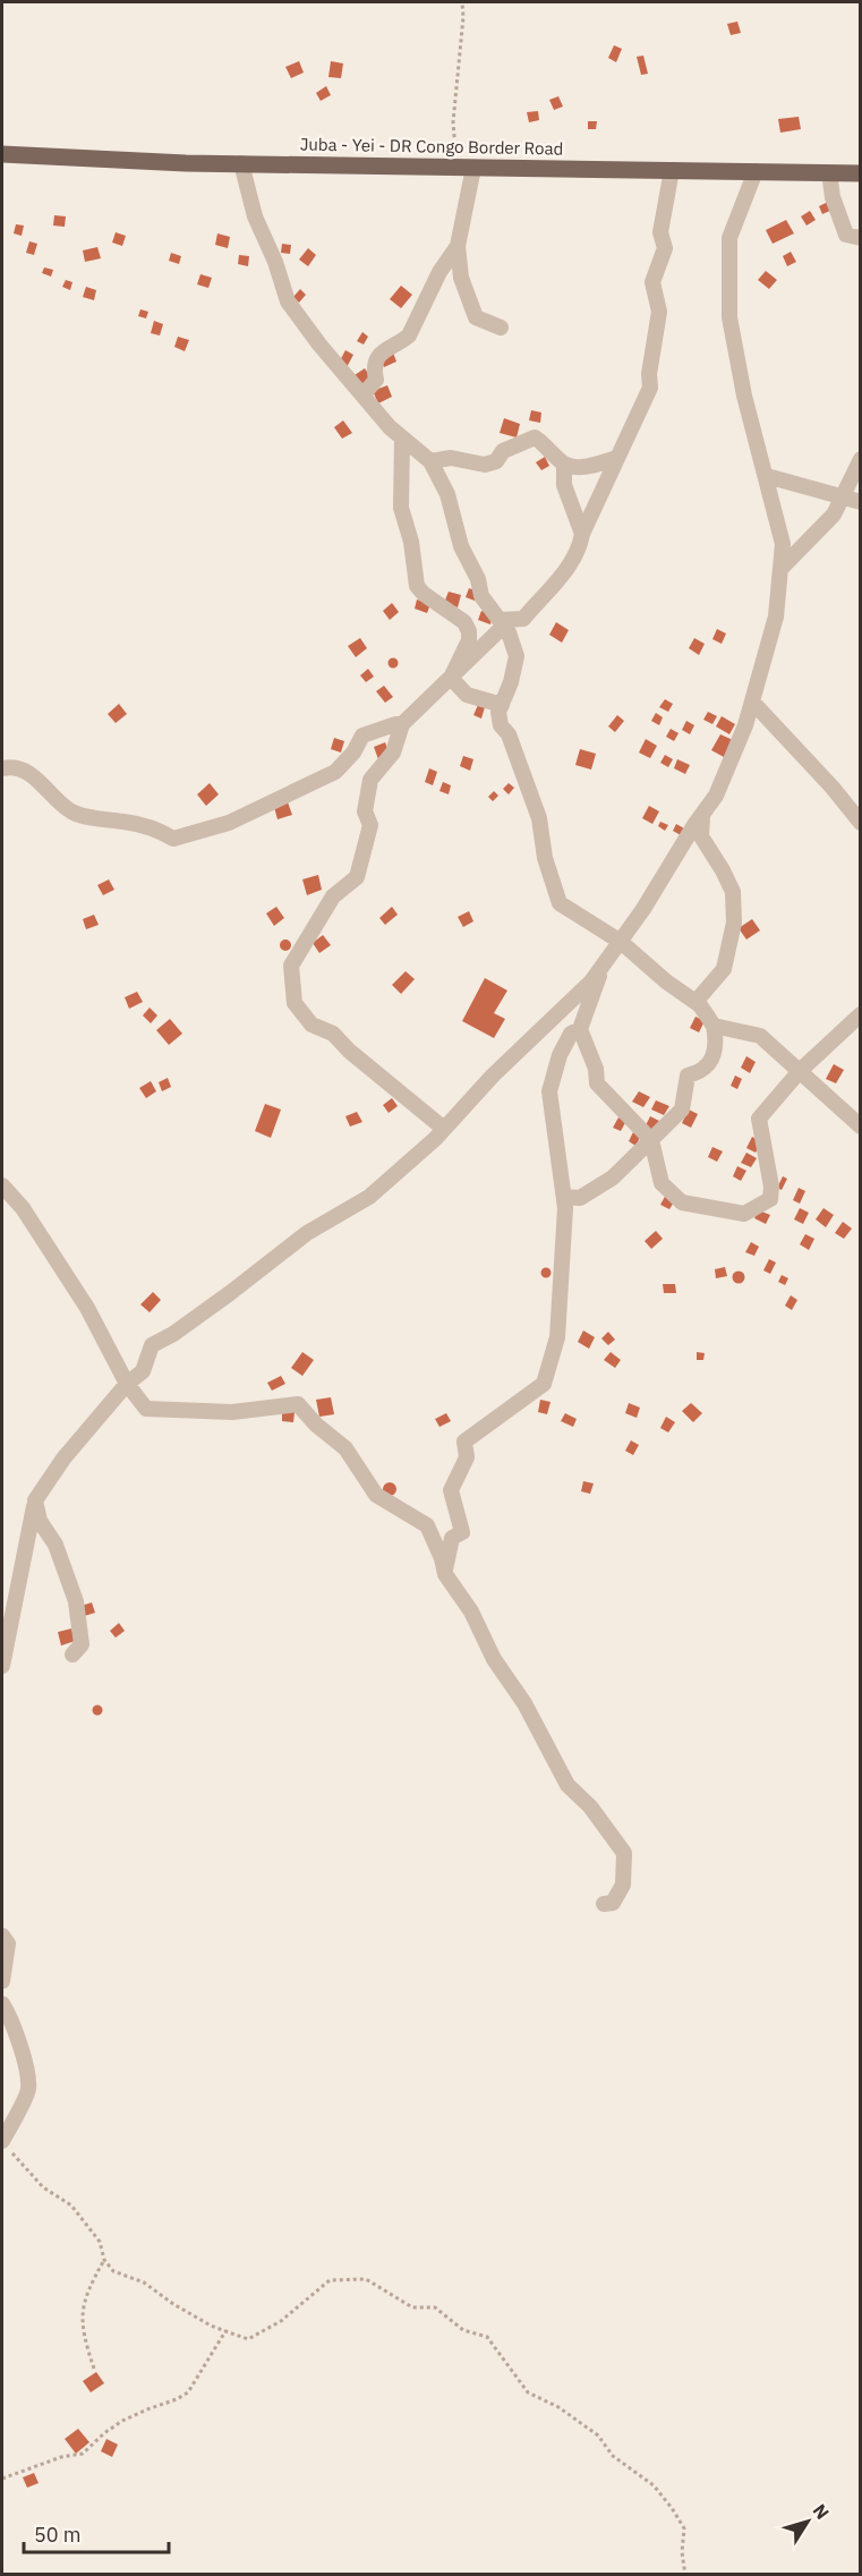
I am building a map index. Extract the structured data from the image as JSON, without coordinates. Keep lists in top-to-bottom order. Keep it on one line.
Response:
{"streets":{"main road":["Juba - Yei - DR Congo Border Road"]},"scale_bar":"50 m","north":"top right"}
